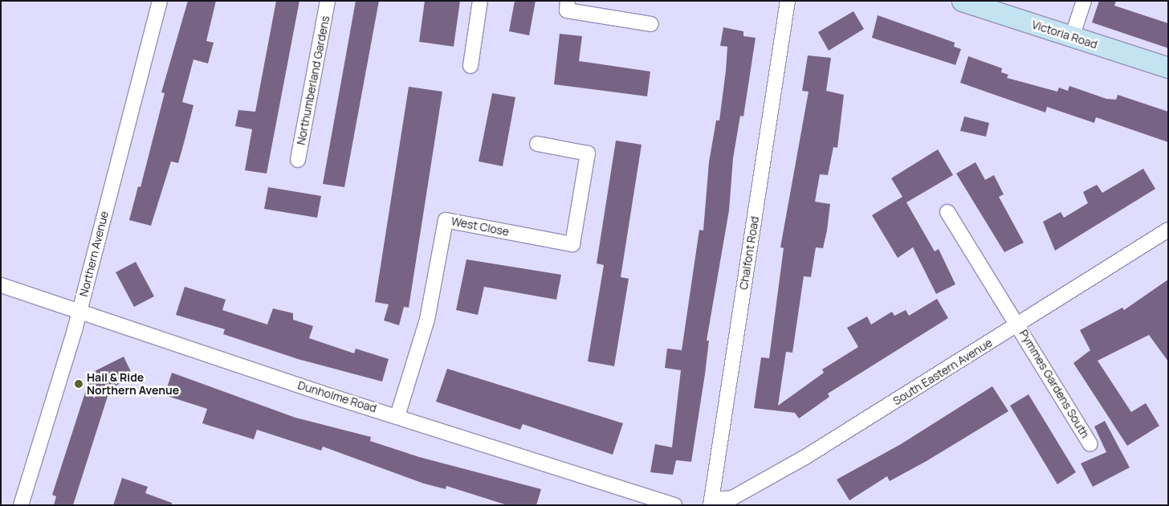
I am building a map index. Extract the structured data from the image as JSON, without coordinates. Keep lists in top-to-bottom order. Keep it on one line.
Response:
{"streets":{"street":["Victoria Road","Northumberland Gardens","West Close","Chalfont Road","Northern Avenue","South Eastern Avenue","Pymmes Gardens South","Dunholme Road"]},"crossings":[["West Close","Dunholme Road"],["Chalfont Road","South Eastern Avenue"],["Northern Avenue","Dunholme Road"],["South Eastern Avenue","Pymmes Gardens South"]],"places":["Hail & Ride Northern Avenue"]}
